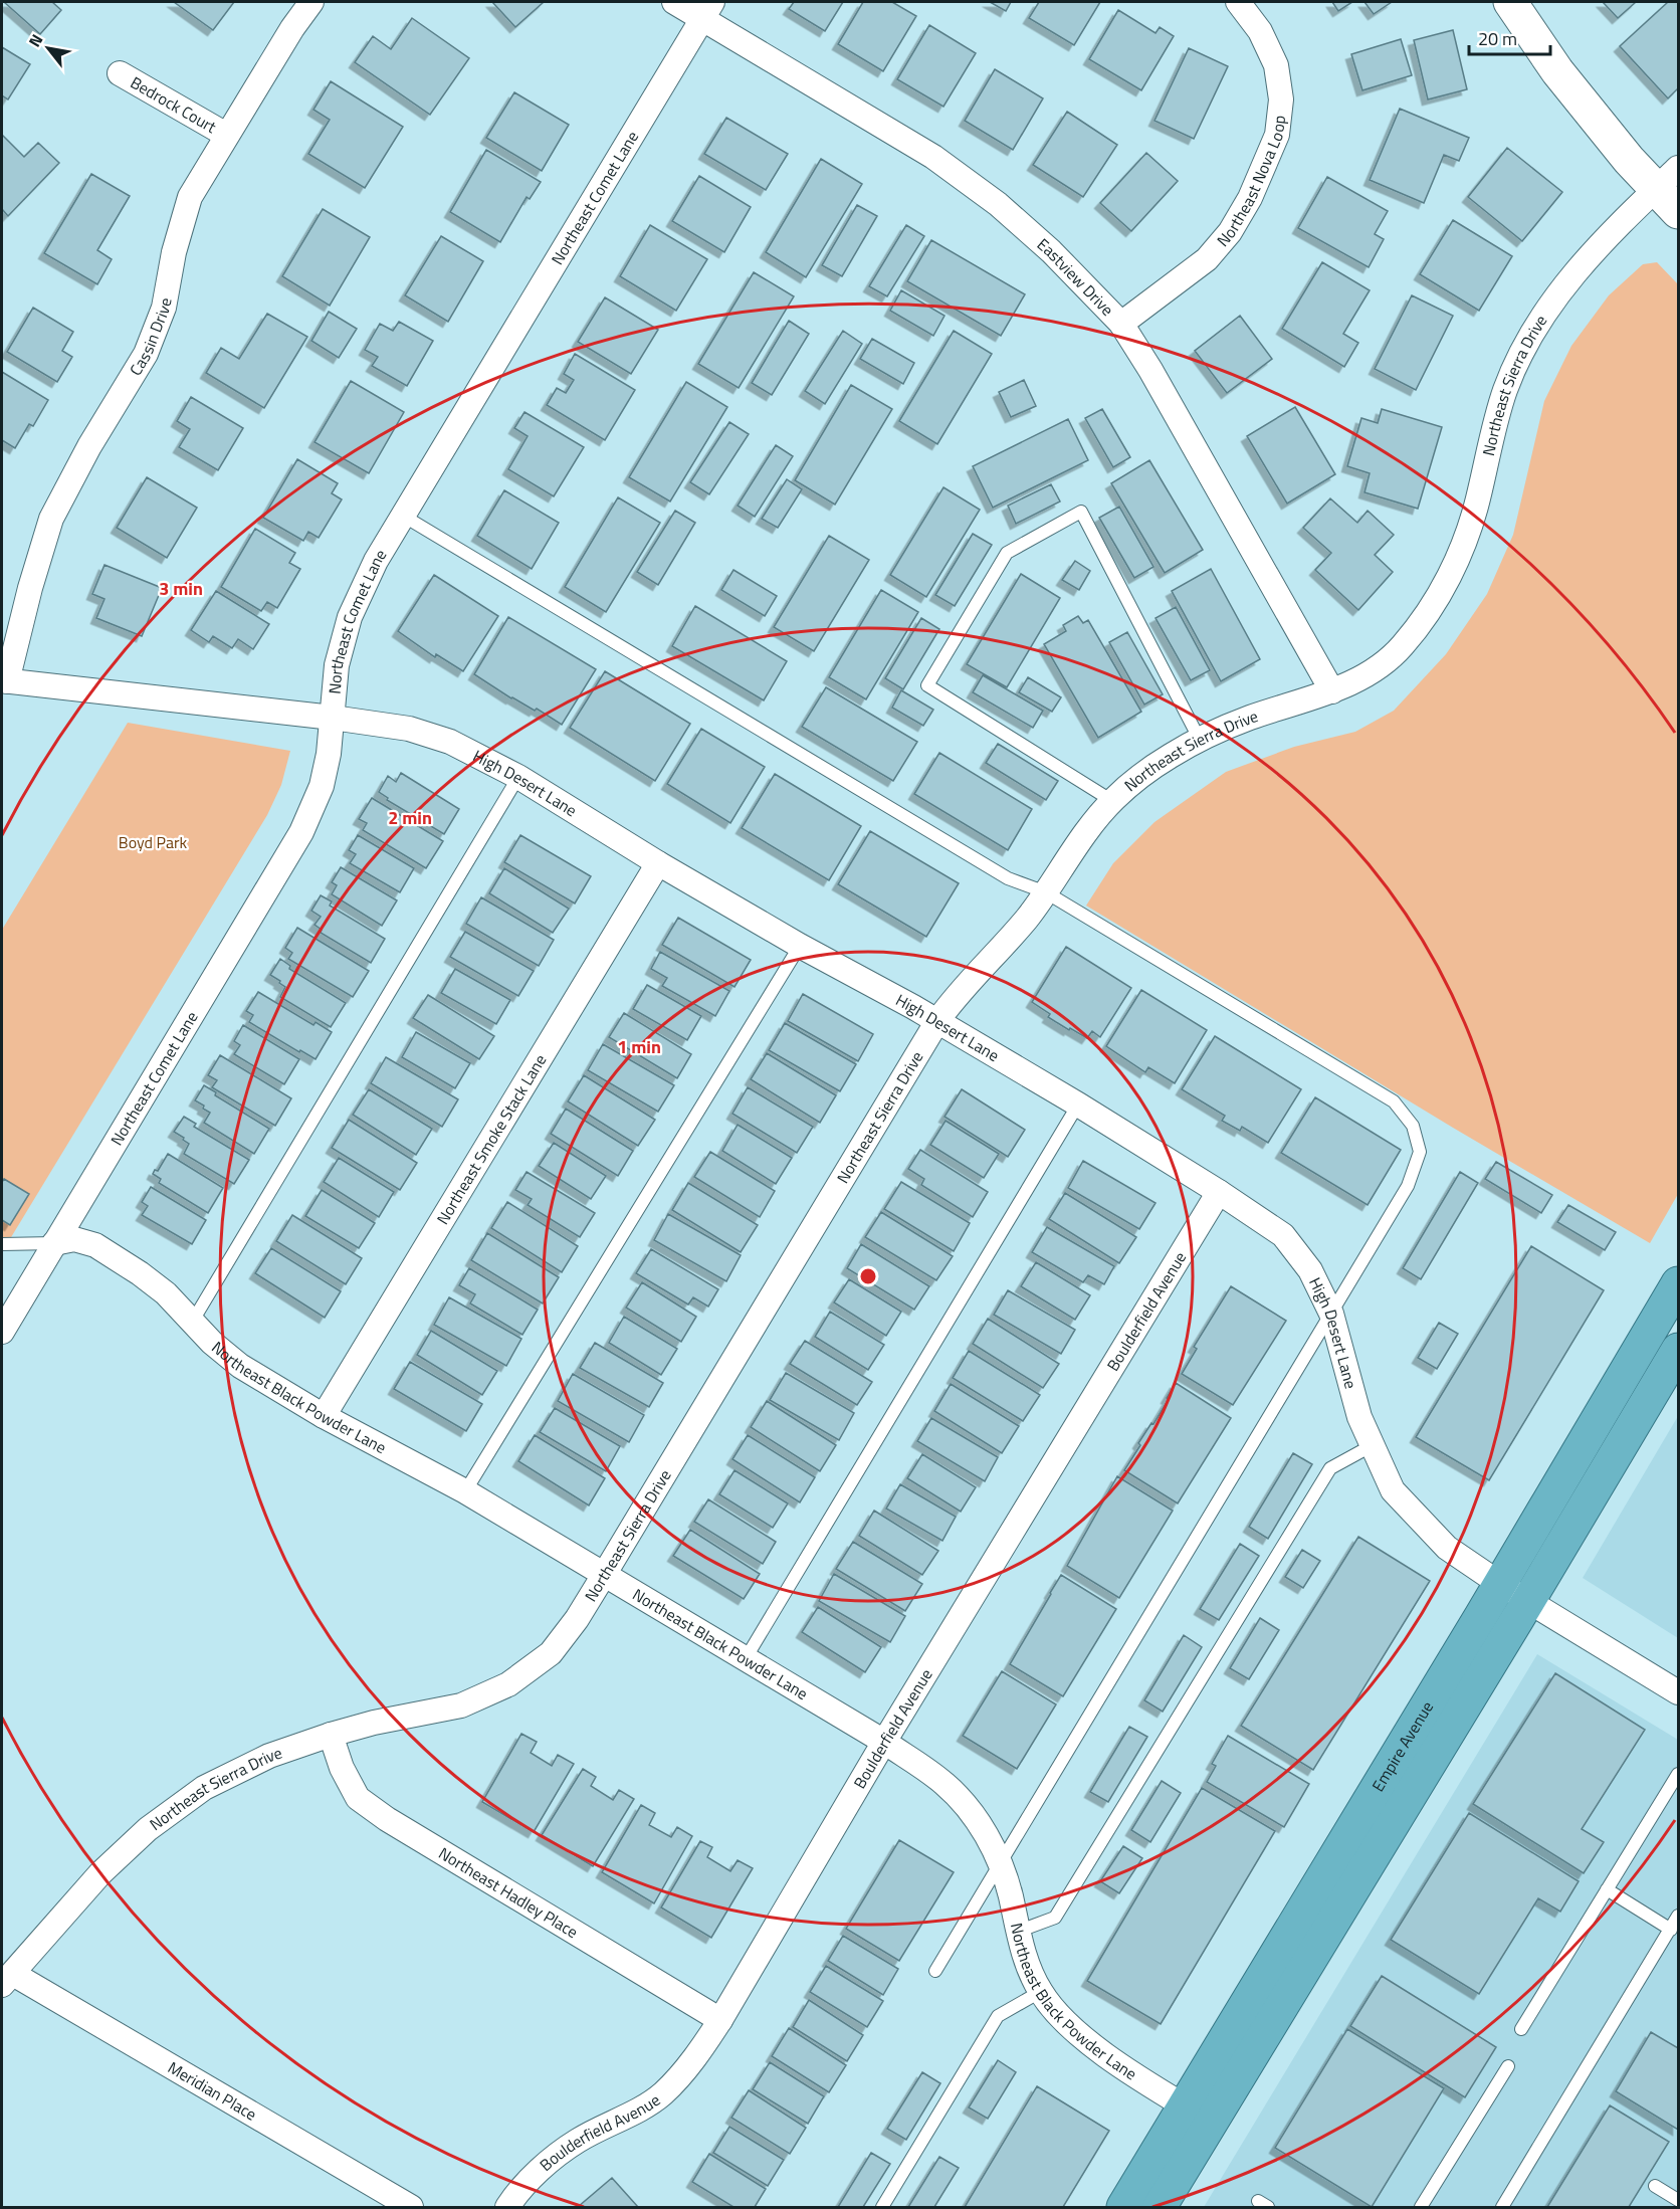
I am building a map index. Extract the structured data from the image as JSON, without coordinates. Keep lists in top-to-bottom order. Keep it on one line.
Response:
{"streets":{"highway":["Empire Avenue"],"street":["Bedrock Court","Northeast Nova Loop","Northeast Comet Lane","Eastview Drive","Cassin Drive","Northeast Sierra Drive","High Desert Lane","Northeast Smoke Stack Lane","Boulderfield Avenue","Northeast Black Powder Lane","Northeast Hadley Place","Meridian Place"]},"crossings":[["Bedrock Court","Cassin Drive"],["Northeast Nova Loop","Eastview Drive"],["Northeast Comet Lane","Eastview Drive"],["Northeast Comet Lane","High Desert Lane"],["Northeast Comet Lane","Northeast Black Powder Lane"],["Eastview Drive","Northeast Sierra Drive"],["Cassin Drive","High Desert Lane"],["Northeast Sierra Drive","High Desert Lane"],["Northeast Sierra Drive","Northeast Black Powder Lane"],["Northeast Sierra Drive","Northeast Hadley Place"],["Northeast Sierra Drive","Meridian Place"],["High Desert Lane","Northeast Smoke Stack Lane"],["High Desert Lane","Boulderfield Avenue"],["High Desert Lane","Empire Avenue"],["Northeast Smoke Stack Lane","Northeast Black Powder Lane"],["Boulderfield Avenue","Northeast Black Powder Lane"],["Boulderfield Avenue","Northeast Hadley Place"],["Northeast Black Powder Lane","Empire Avenue"]],"parks":["Boyd Park"],"scale_bar":"20 m","north":"top left","rings":["3 min","2 min","1 min"]}
